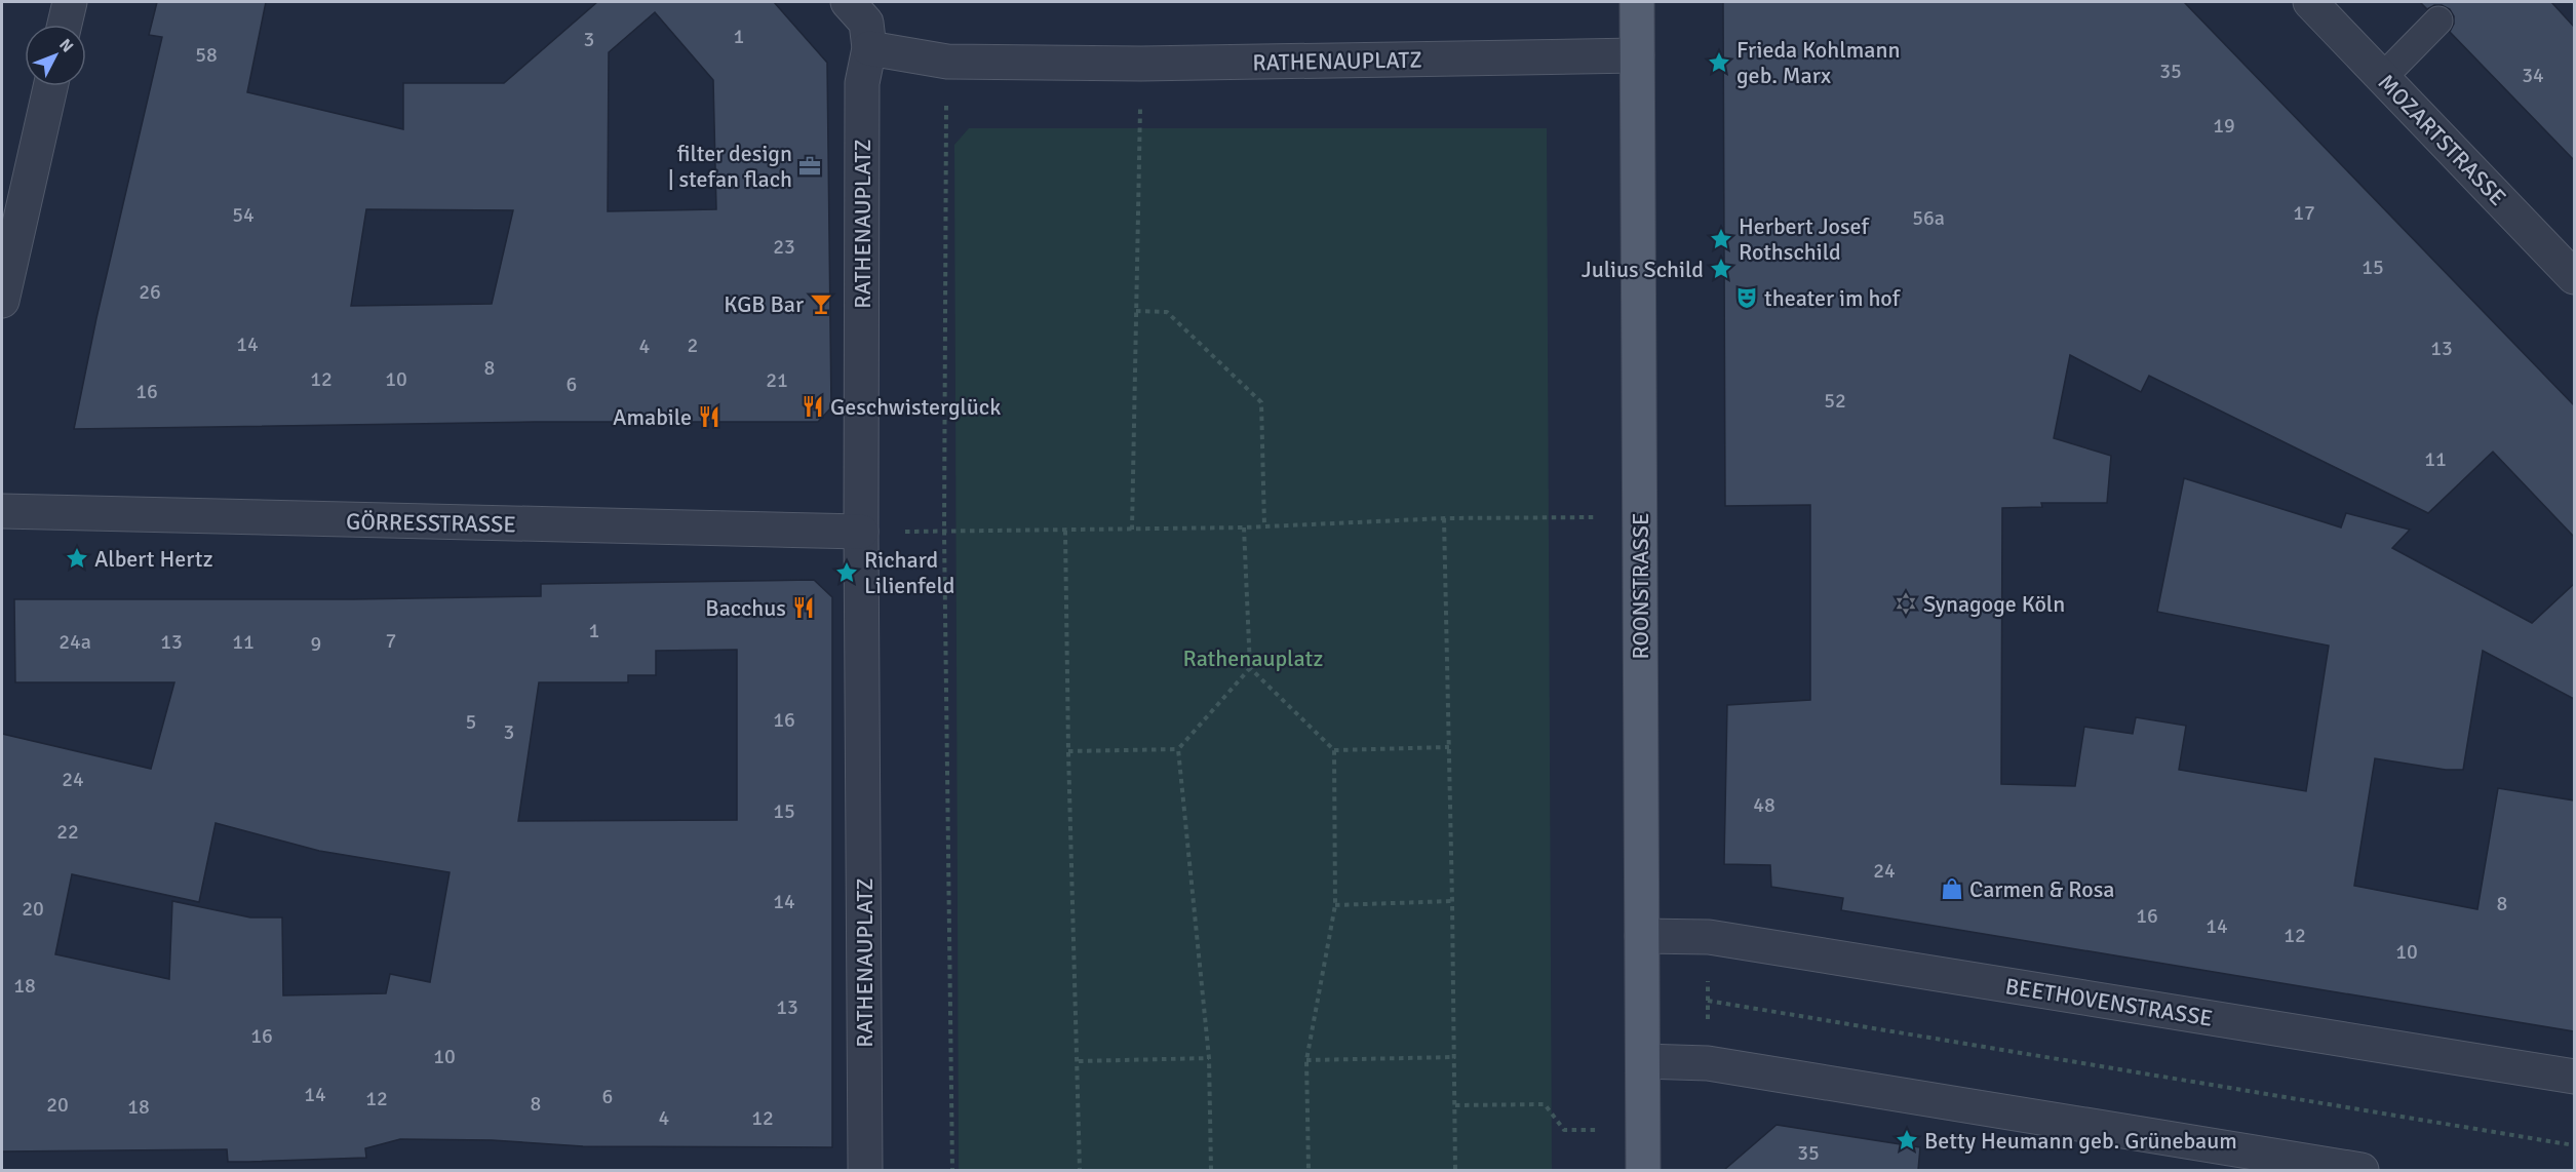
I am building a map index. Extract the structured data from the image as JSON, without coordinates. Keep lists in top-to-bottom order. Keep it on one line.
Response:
{"streets":{"main road":["ROONSTRASSE"],"street":["RATHENAUPLATZ","MOZARTSTRASSE","GÖRRESSTRASSE","BEETHOVENSTRASSE"]},"crossings":[["RATHENAUPLATZ","GÖRRESSTRASSE"],["RATHENAUPLATZ","ROONSTRASSE"],["ROONSTRASSE","BEETHOVENSTRASSE"]],"parks":["Rathenauplatz"],"places":{"place":["Frieda Kohlmann geb. Marx","Herbert Josef Rothschild","Julius Schild","Albert Hertz","Richard Lilienfeld","Betty Heumann geb. Grünebaum"],"office":["filter design | stefan flach"],"theatre":["theater im hof"],"bar":["KGB Bar"],"restaurant":["Geschwisterglück","Amabile","Bacchus"],"synagogue":["Synagoge Köln"],"shop":["Carmen & Rosa"]},"house_numbers":["1","3","58","35","34","19","17","54","56a","23","15","26","14","2","4","13","8","12","10","21","6","16","52","11","1","7","24a","13","11","9","16","5","3","24","48","15","22","24","14","8","20","16","14","12","10","18","13","16","10","14","6","12","8","20","18","4","12","35"],"north":"top right"}
